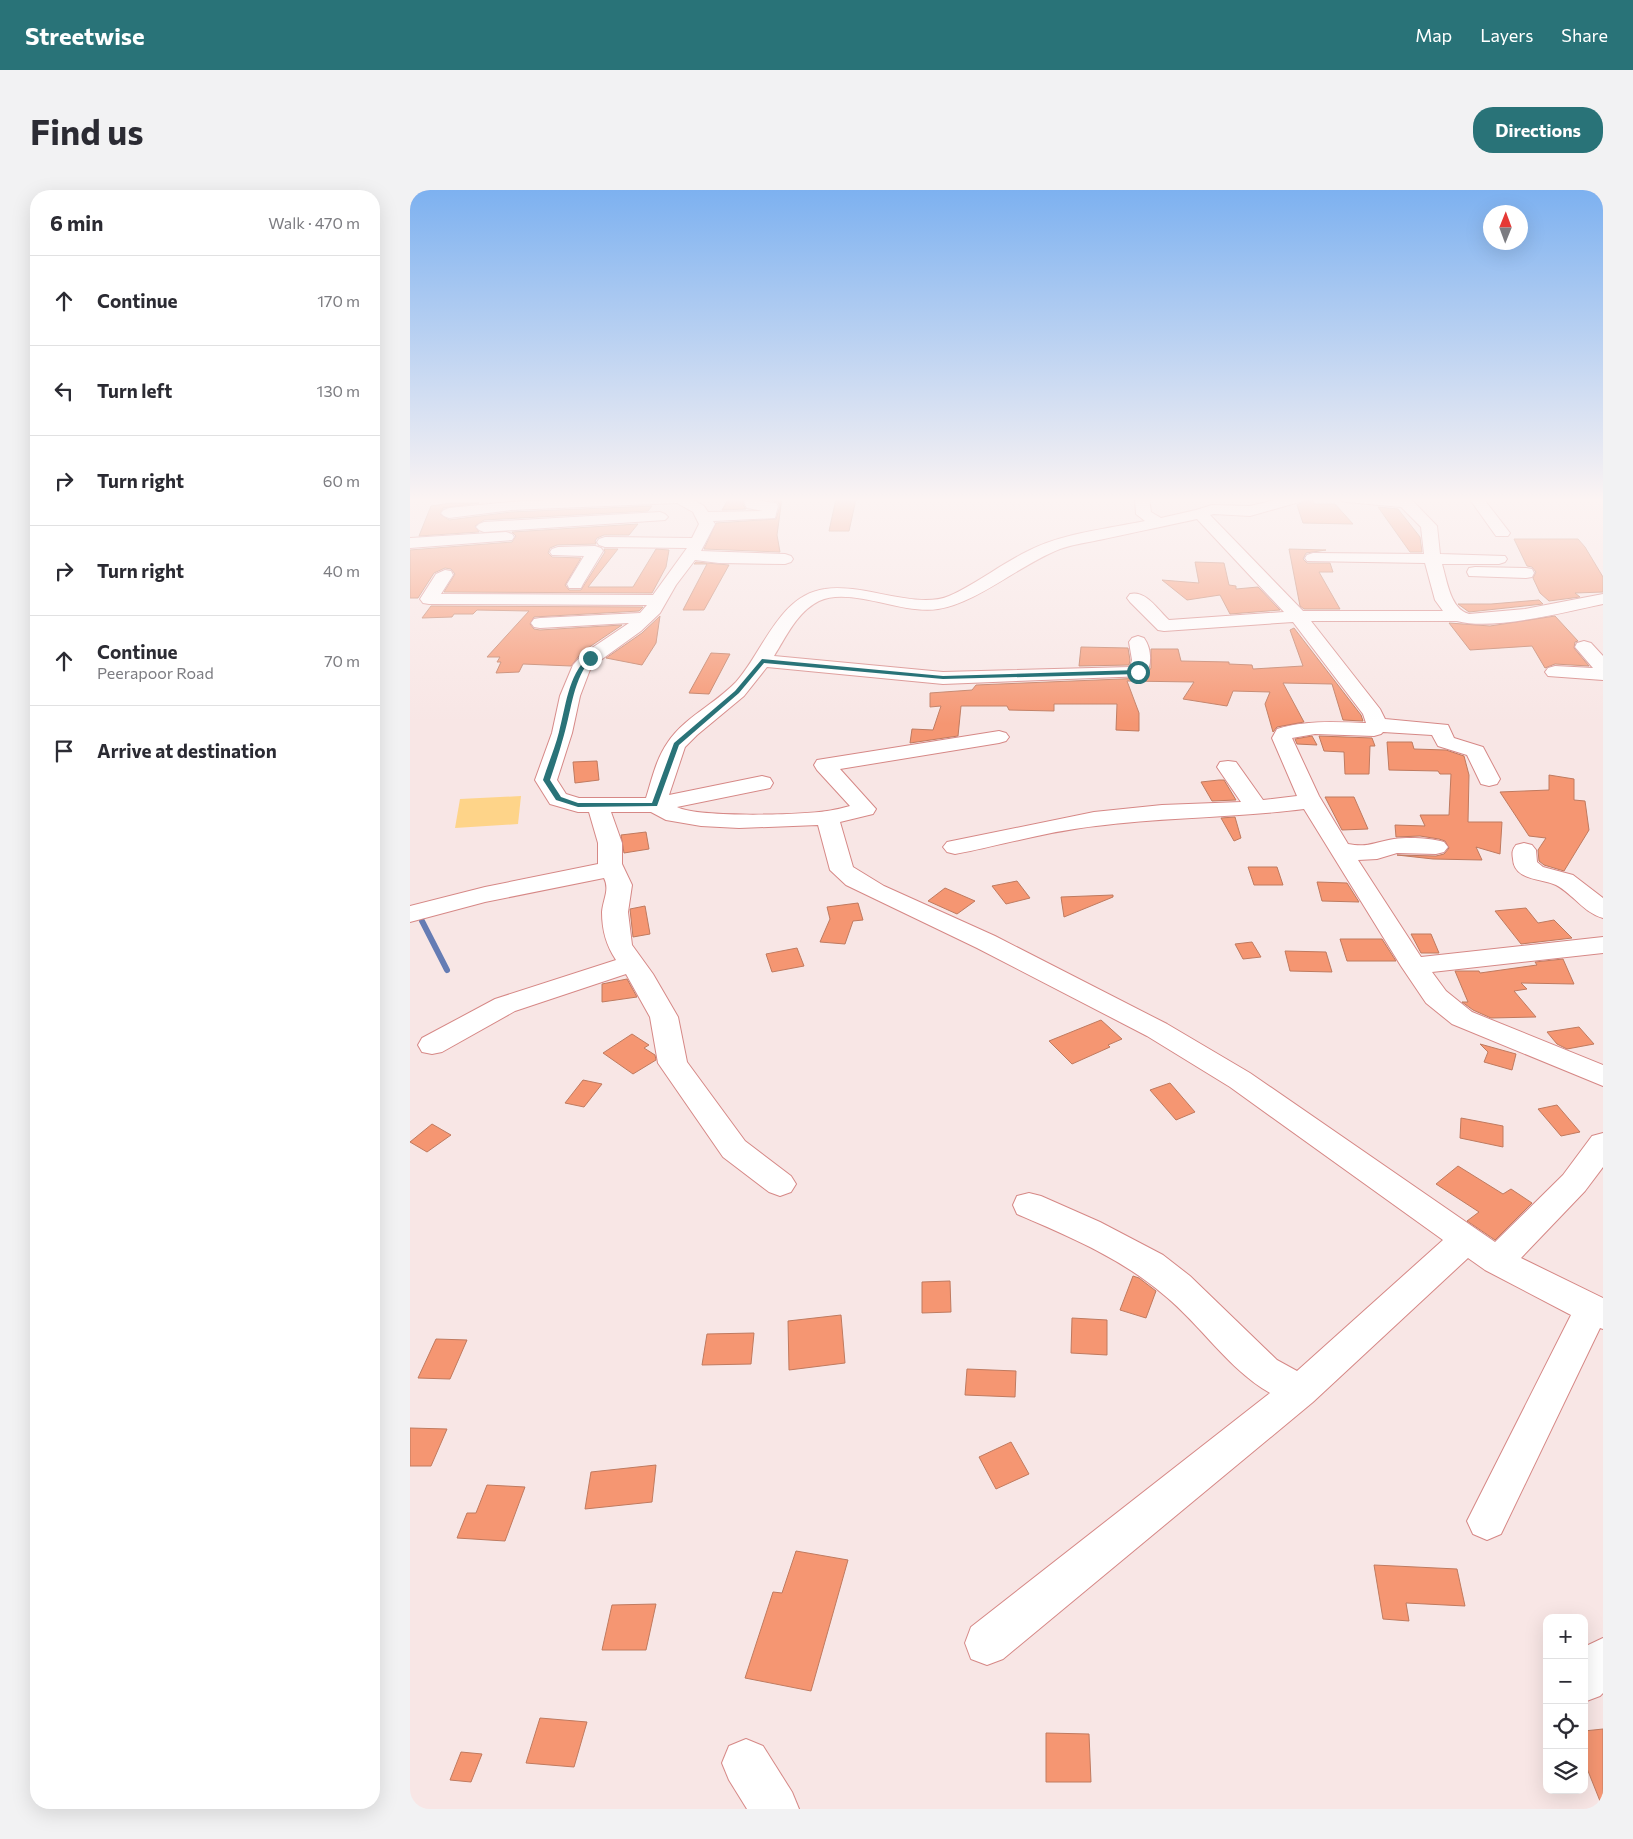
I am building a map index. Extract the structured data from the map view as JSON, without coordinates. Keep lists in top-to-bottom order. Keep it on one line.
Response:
{"north":"top","page":{"header":"Streetwise","nav":["Map","Layers","Share"],"buttons":"Directions","title":"Find us","heading":["6 min","Walk · 470 m"],"list":[["Continue","170 m"],["Turn left","130 m"],["Turn right","60 m"],["Turn right","40 m"],["Continue","Peerapoor Road","70 m"],"Arrive at destination"],"map_buttons":["+","−"]}}
